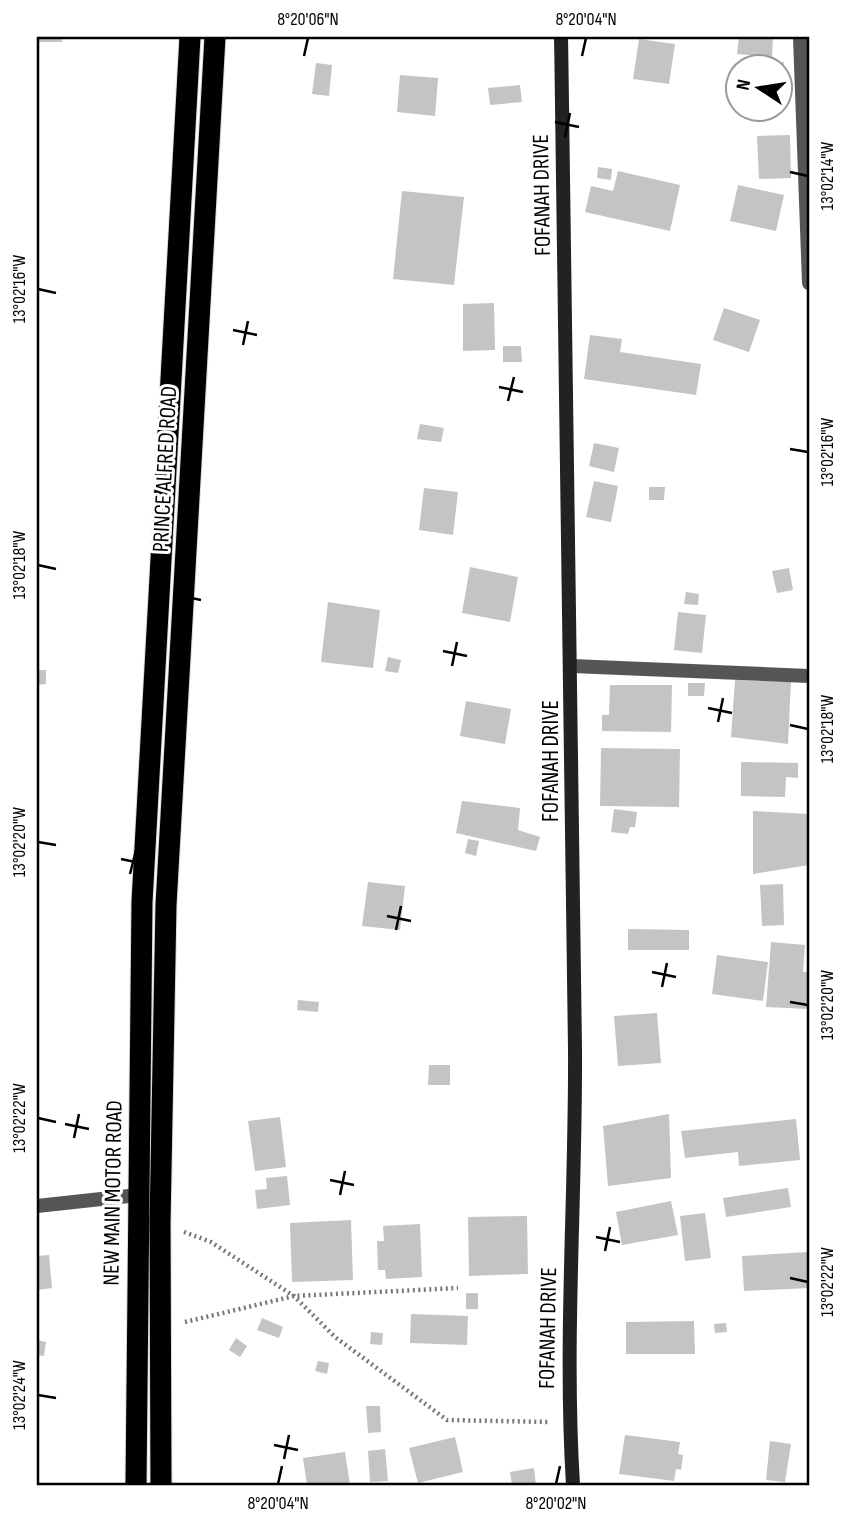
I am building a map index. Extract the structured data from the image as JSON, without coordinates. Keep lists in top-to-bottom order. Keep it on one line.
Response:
{"streets":{"highway":["PRINCE ALFRED ROAD","NEW MAIN MOTOR ROAD"],"street":["FOFANAH DRIVE"]},"crossings":[["PRINCE ALFRED ROAD","NEW MAIN MOTOR ROAD"]],"north":"left","coordinates":["8°20'06\"N","8°20'04\"N","13°02'14\"W","13°02'16\"W","13°02'18\"W","13°02'20\"W","13°02'22\"W","13°02'24\"W","8°20'02\"N"]}
